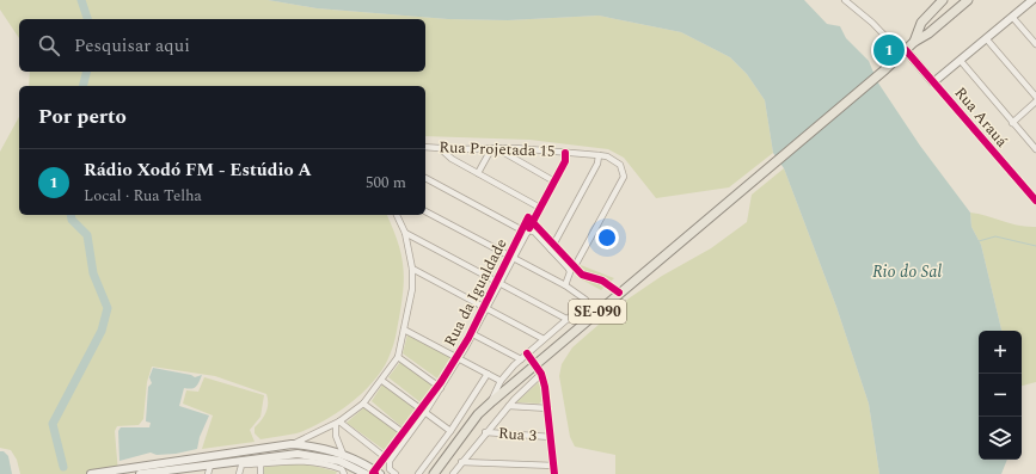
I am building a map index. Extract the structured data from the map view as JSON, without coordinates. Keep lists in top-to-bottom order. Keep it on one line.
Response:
{"streets":{"main road":["Rua Arauá","SE-090"],"street":["Rua Projetada 15","Rua da Igualdade","Rua 3"]},"crossings":[["Rua Arauá","SE-090"],["Rua Projetada 15","Rua da Igualdade"]],"water":["Rio do Sal"],"page":{"search":"Pesquisar aqui","pins":"1","heading":"Por perto","list":[{"mark":"1","name":"Rádio Xodó FM - Estúdio A","note":"Local · Rua Telha","value":"500 m"}],"map_buttons":["+","−"]}}
